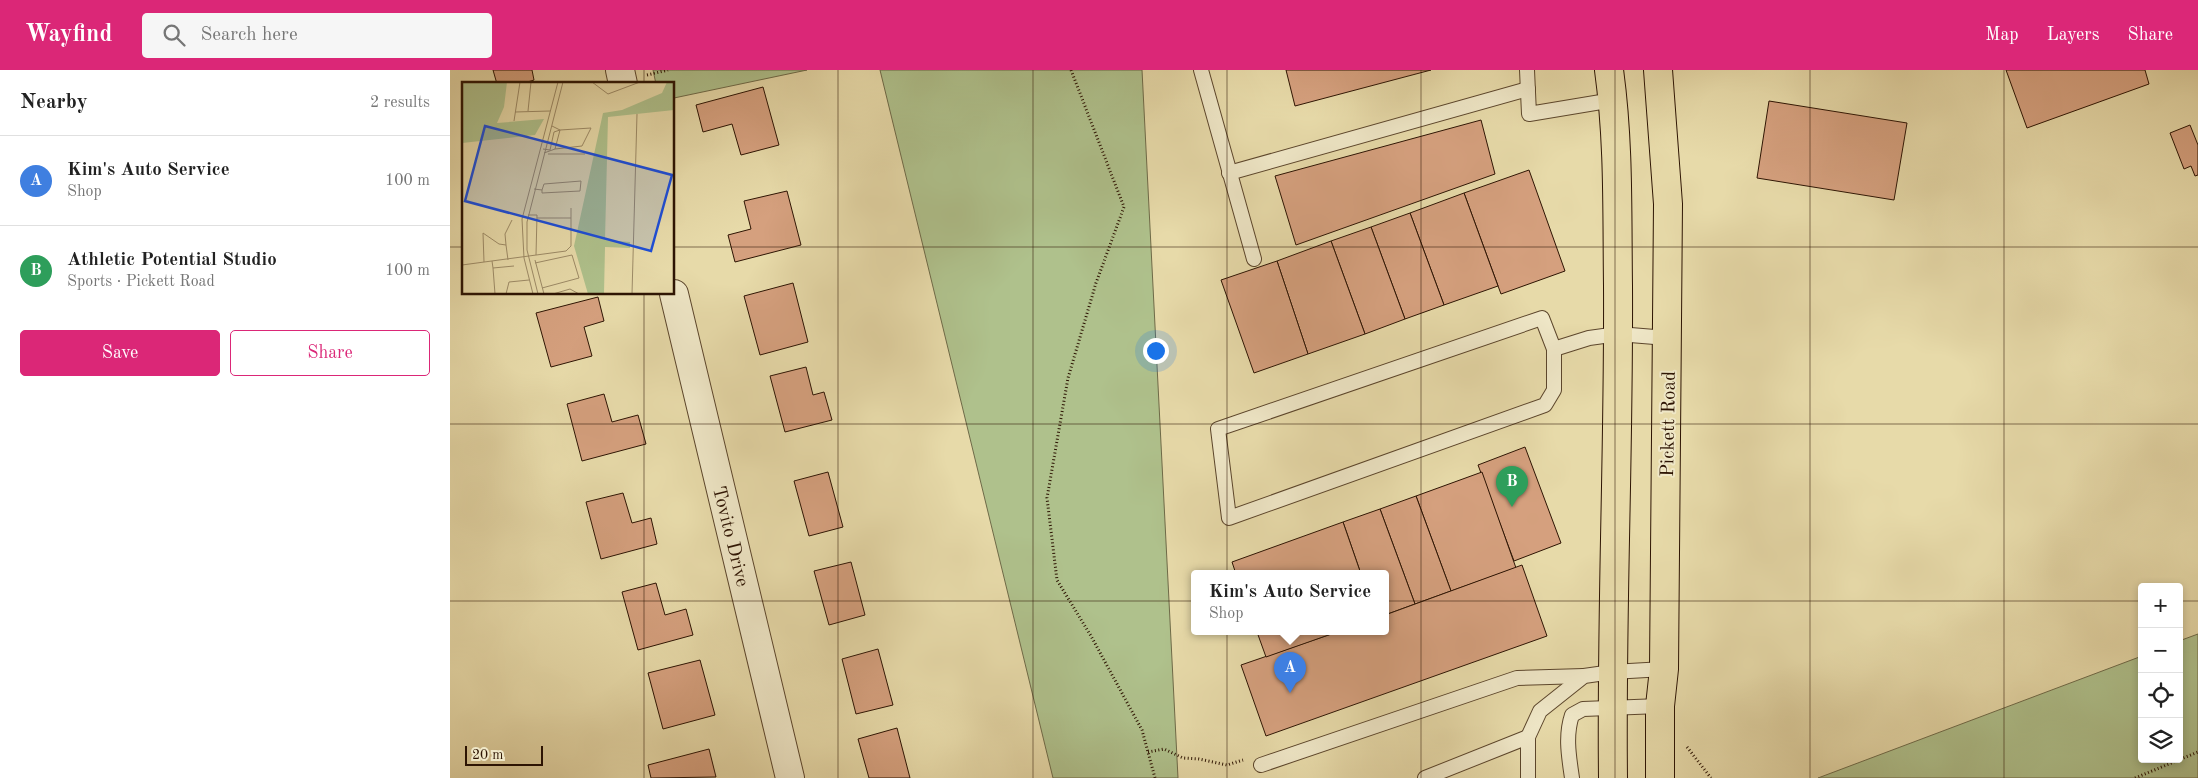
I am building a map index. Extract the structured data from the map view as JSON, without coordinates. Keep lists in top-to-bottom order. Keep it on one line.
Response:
{"streets":{"main road":["Pickett Road"],"street":["Tovito Drive"]},"scale_bar":"20 m","page":{"header":"Wayfind","search":"Search here","nav":["Map","Layers","Share"],"heading":["Nearby","2 results"],"list":[{"mark":"A","name":"Kim's Auto Service","note":"Shop","value":"100 m"},{"mark":"B","name":"Athletic Potential Studio","note":"Sports · Pickett Road","value":"100 m"}],"buttons":["Save","Share"],"pins":["B","A"],"popup":["Kim's Auto Service","Shop"],"map_buttons":["+","−"],"scale":"20 m"}}
